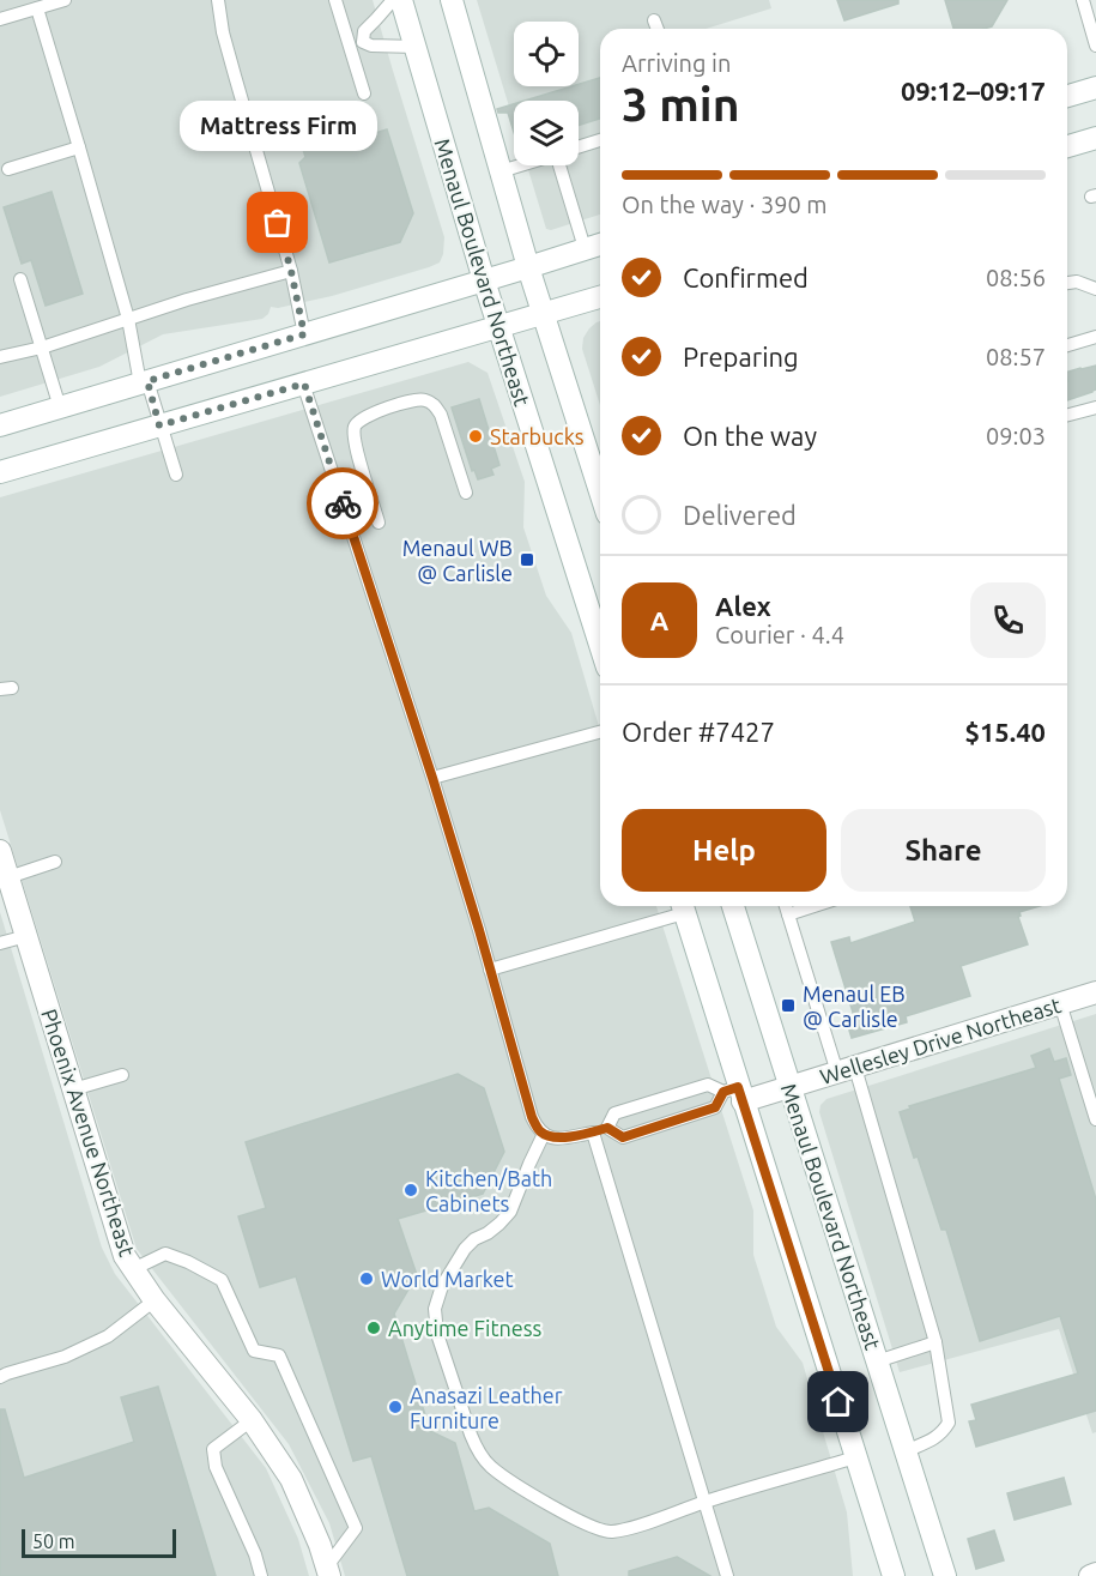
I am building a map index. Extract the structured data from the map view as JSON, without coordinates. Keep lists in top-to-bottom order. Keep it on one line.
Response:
{"streets":{"main road":["Menaul Boulevard Northeast","Wellesley Drive Northeast","Phoenix Avenue Northeast"]},"crossings":[["Menaul Boulevard Northeast","Wellesley Drive Northeast"]],"places":{"other":["Mattress Firm","Starbucks","Kitchen/Bath Cabinets","World Market","Anytime Fitness","Anasazi Leather Furniture"],"transit":["Menaul WB @ Carlisle","Menaul EB @ Carlisle"]},"scale_bar":"50 m","page":{"heading":["3 min","Arriving in","09:12–09:17"],"panel":["Alex","Courier · 4.4","Order #7427","$15.40"],"bubble":"Mattress Firm","bar":"On the way · 390 m","list":[["Confirmed","08:56"],["Preparing","08:57"],["On the way","09:03"],"Delivered"],"round":"A","buttons":["Help","Share"],"scale":"50 m"}}
